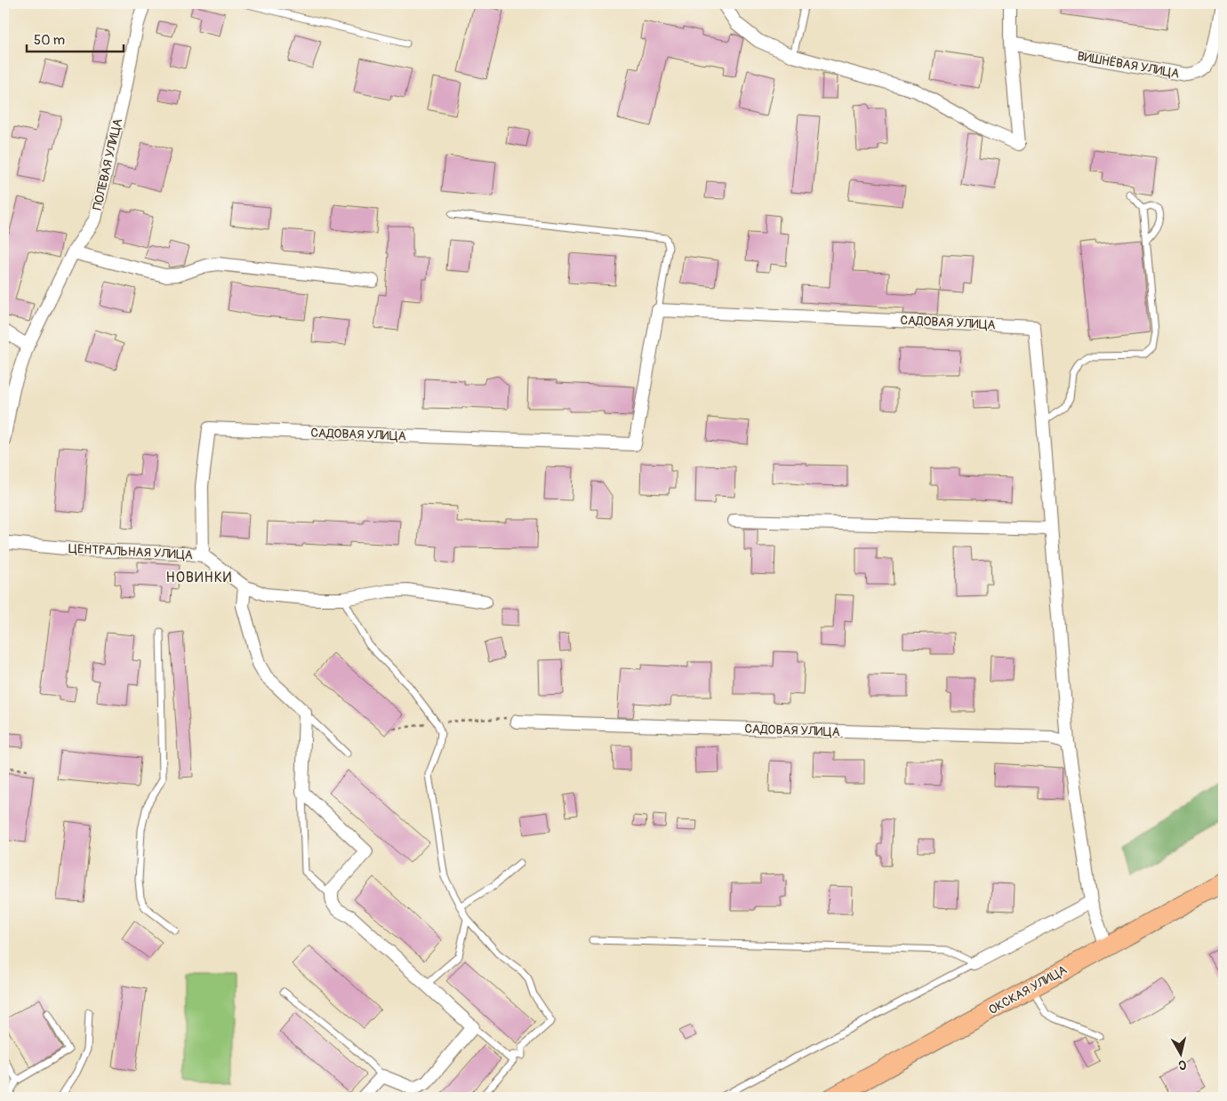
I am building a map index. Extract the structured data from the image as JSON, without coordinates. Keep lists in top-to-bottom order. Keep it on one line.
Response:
{"streets":{"main road":["ОКСКАЯ УЛИЦА"],"street":["ВИШНЁВАЯ УЛИЦА","ПОЛЕВАЯ УЛИЦА","САДОВАЯ УЛИЦА","ЦЕНТРАЛЬНАЯ УЛИЦА"]},"crossings":[["САДОВАЯ УЛИЦА","ЦЕНТРАЛЬНАЯ УЛИЦА"],["САДОВАЯ УЛИЦА","ОКСКАЯ УЛИЦА"]],"districts":["НОВИНКИ"],"scale_bar":"50 m","north":"bottom"}
